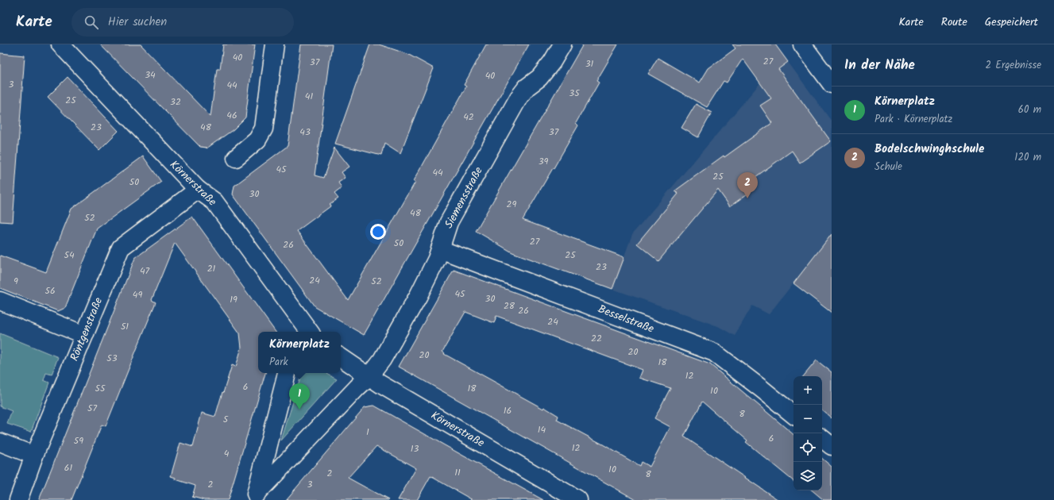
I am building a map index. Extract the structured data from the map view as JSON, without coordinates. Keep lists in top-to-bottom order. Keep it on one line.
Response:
{"streets":{"street":["Körnerstraße","Siemensstraße","Besselstraße","Röntgenstraße"]},"crossings":[["Körnerstraße","Siemensstraße"],["Körnerstraße","Röntgenstraße"],["Siemensstraße","Besselstraße"]],"house_numbers":["40","27","37","31","34","40","3","44","35","41","25","32","46","42","23","48","43","37","39","45","44","25","50","30","29","48","52","27","50","26","54","25","23","21","47","24","9","52","56","45","49","30","19","28","26","24","51","22","20","20","53","18","12","6","55","18","10","57","16","8","5","14","1","6","59","12","13","4","61","10","11","2","8","2","3"],"page":{"header":"Karte","search":"Hier suchen","nav":["Karte","Route","Gespeichert"],"heading":["In der Nähe","2 Ergebnisse"],"list":[{"mark":"1","name":"Körnerplatz","note":"Park · Körnerplatz","value":"60 m"},{"mark":"2","name":"Bodelschwinghschule","note":"Schule","value":"120 m"}],"pins":["2","1"],"popup":["Körnerplatz","Park"],"map_buttons":["+","−"]}}
